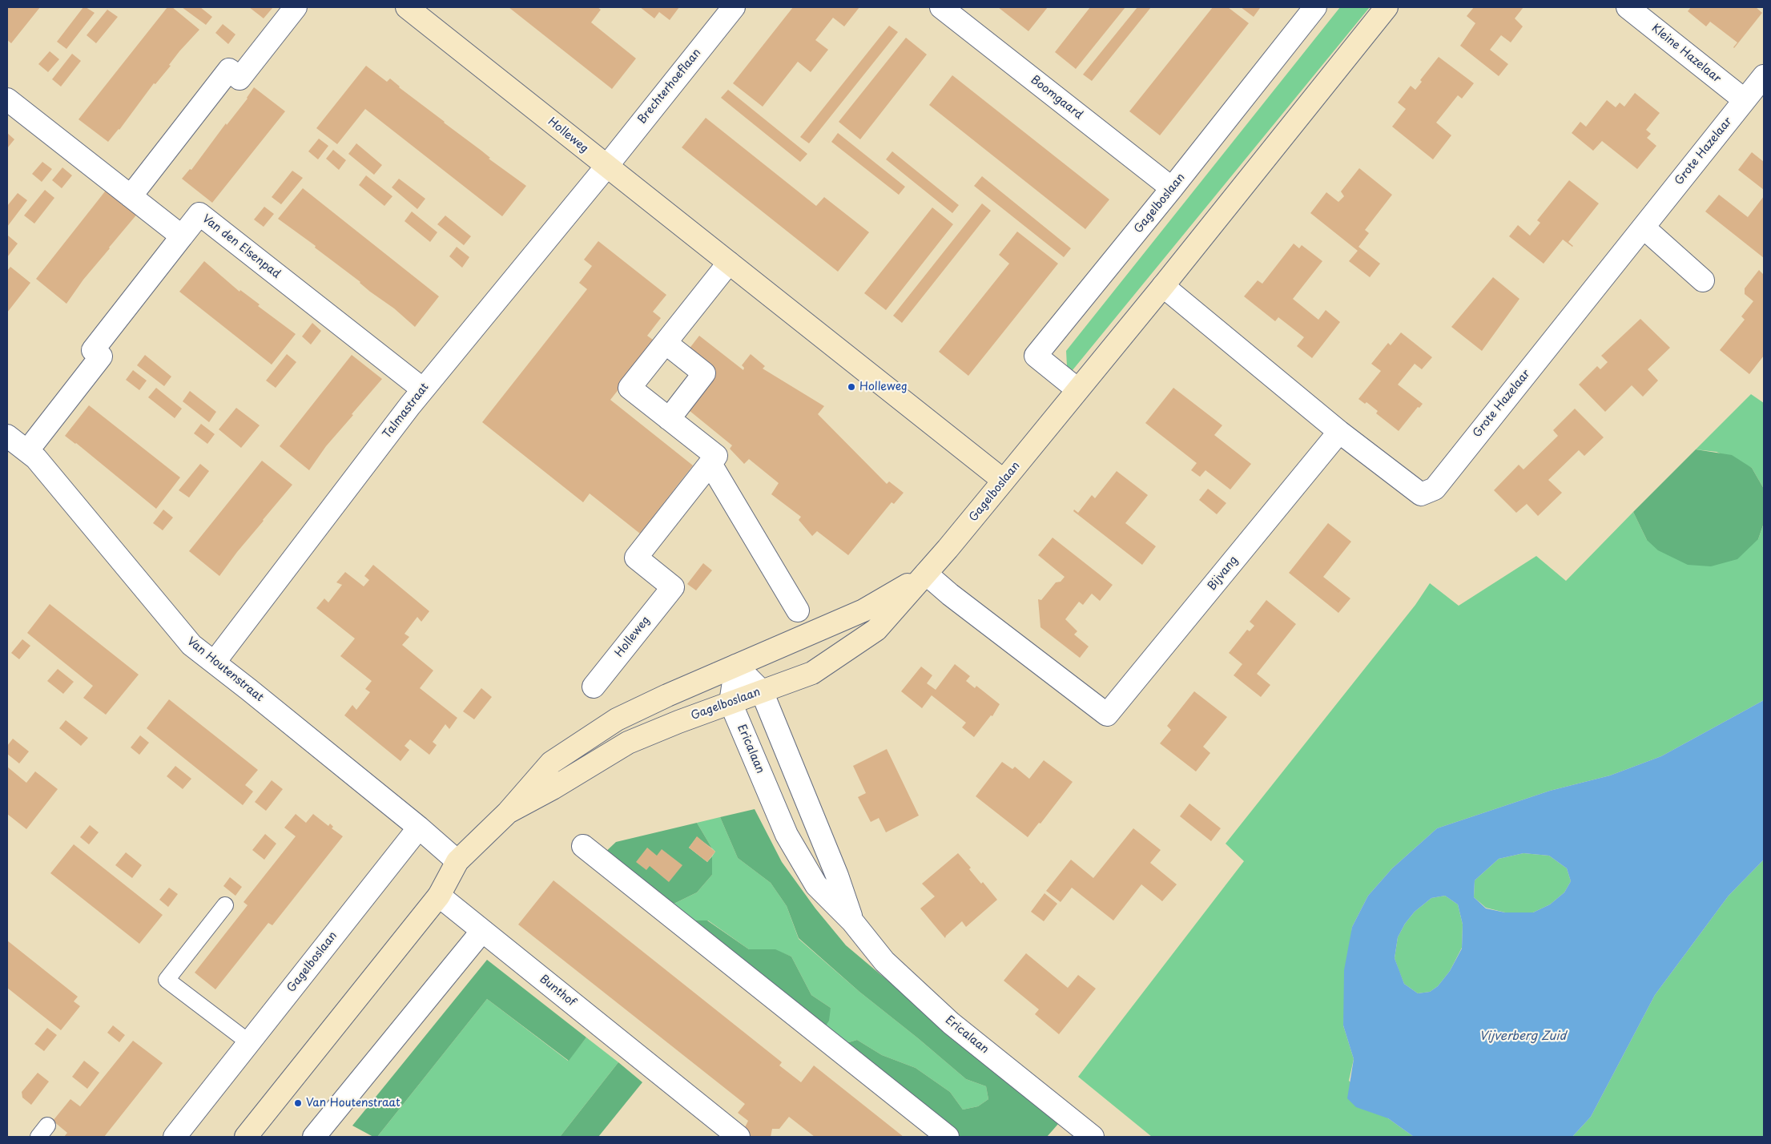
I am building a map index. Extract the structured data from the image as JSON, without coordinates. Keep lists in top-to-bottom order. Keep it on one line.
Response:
{"streets":{"street":["Kleine Hazelaar","Brechterhoeflaan","Boomgaard","Holleweg","Grote Hazelaar","Gagelboslaan","Van den Elsenpad","Talmastraat","Bijvang","Van Houtenstraat","Ericalaan","Bunthof"]},"crossings":[["Kleine Hazelaar","Grote Hazelaar"],["Brechterhoeflaan","Holleweg"],["Brechterhoeflaan","Talmastraat"],["Boomgaard","Gagelboslaan"],["Holleweg","Gagelboslaan"],["Holleweg","Talmastraat"],["Grote Hazelaar","Bijvang"],["Gagelboslaan","Bijvang"],["Gagelboslaan","Van Houtenstraat"],["Gagelboslaan","Ericalaan"],["Gagelboslaan","Bunthof"],["Van den Elsenpad","Talmastraat"],["Talmastraat","Van Houtenstraat"]],"water":["Vijverberg Zuid"],"places":["Holleweg","Van Houtenstraat"]}
